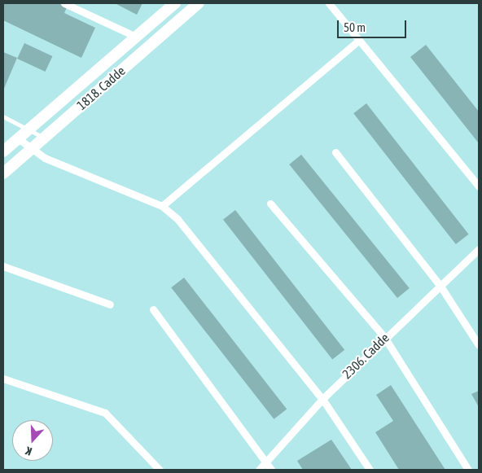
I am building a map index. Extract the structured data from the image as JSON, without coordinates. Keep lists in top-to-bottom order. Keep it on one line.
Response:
{"streets":{"main road":["1818. Cadde"],"street":["2306. Cadde"]},"scale_bar":"50 m","north":"bottom"}
